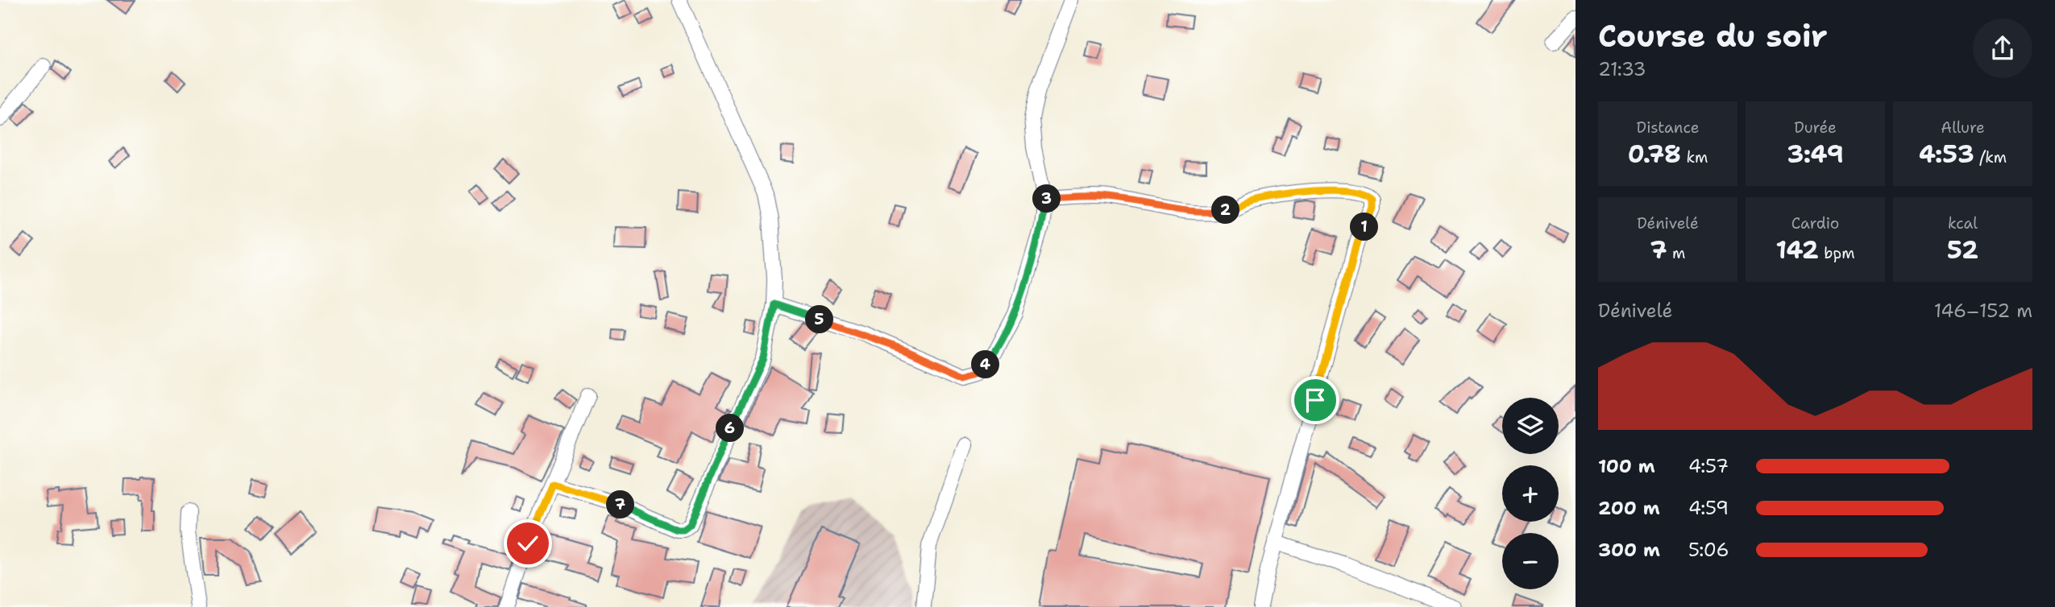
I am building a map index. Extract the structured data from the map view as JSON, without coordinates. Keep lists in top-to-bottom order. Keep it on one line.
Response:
{"page":{"heading":["Course du soir","21:33"],"stats":[["Distance","0.78 km"],["Durée","3:49"],["Allure","4:53 /km"],["Dénivelé","7 m"],["Cardio","142 bpm"],["kcal","52"]],"pins":["3","2","1","5","4","6","7"],"chart":["Dénivelé","146–152 m"],"map_buttons":["+","−"],"list":[{"name":"100 m","note":"4:57"},{"name":"200 m","note":"4:59"},{"name":"300 m","note":"5:06"}]}}
